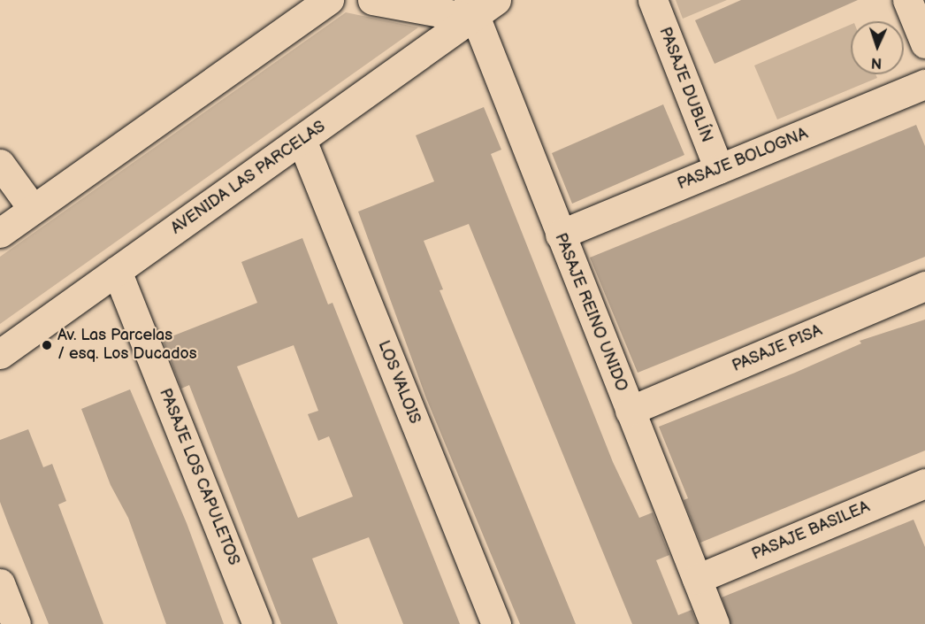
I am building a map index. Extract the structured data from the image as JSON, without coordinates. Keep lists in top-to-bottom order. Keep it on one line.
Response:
{"streets":{"street":["PASAJE DUBLÍN","PASAJE BOLOGNA","AVENIDA LAS PARCELAS","PASAJE REINO UNIDO","PASAJE PISA","LOS VALOIS","PASAJE LOS CAPULETOS","PASAJE BASILEA"]},"crossings":[["PASAJE DUBLÍN","PASAJE BOLOGNA"],["PASAJE BOLOGNA","PASAJE REINO UNIDO"],["AVENIDA LAS PARCELAS","PASAJE REINO UNIDO"],["AVENIDA LAS PARCELAS","LOS VALOIS"],["AVENIDA LAS PARCELAS","PASAJE LOS CAPULETOS"],["PASAJE REINO UNIDO","PASAJE PISA"],["PASAJE REINO UNIDO","PASAJE BASILEA"]],"places":["Av. Las Parcelas / esq. Los Ducados"],"north":"bottom"}
